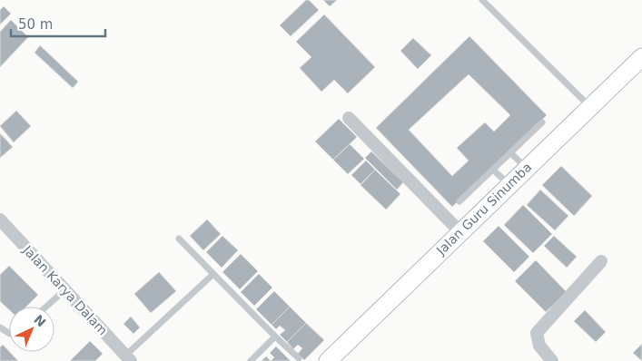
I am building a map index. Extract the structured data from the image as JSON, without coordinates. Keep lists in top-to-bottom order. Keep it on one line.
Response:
{"streets":{"street":["Jalan Guru Sinumba","Jalan Karya Dalam"]},"scale_bar":"50 m","north":"top right"}
